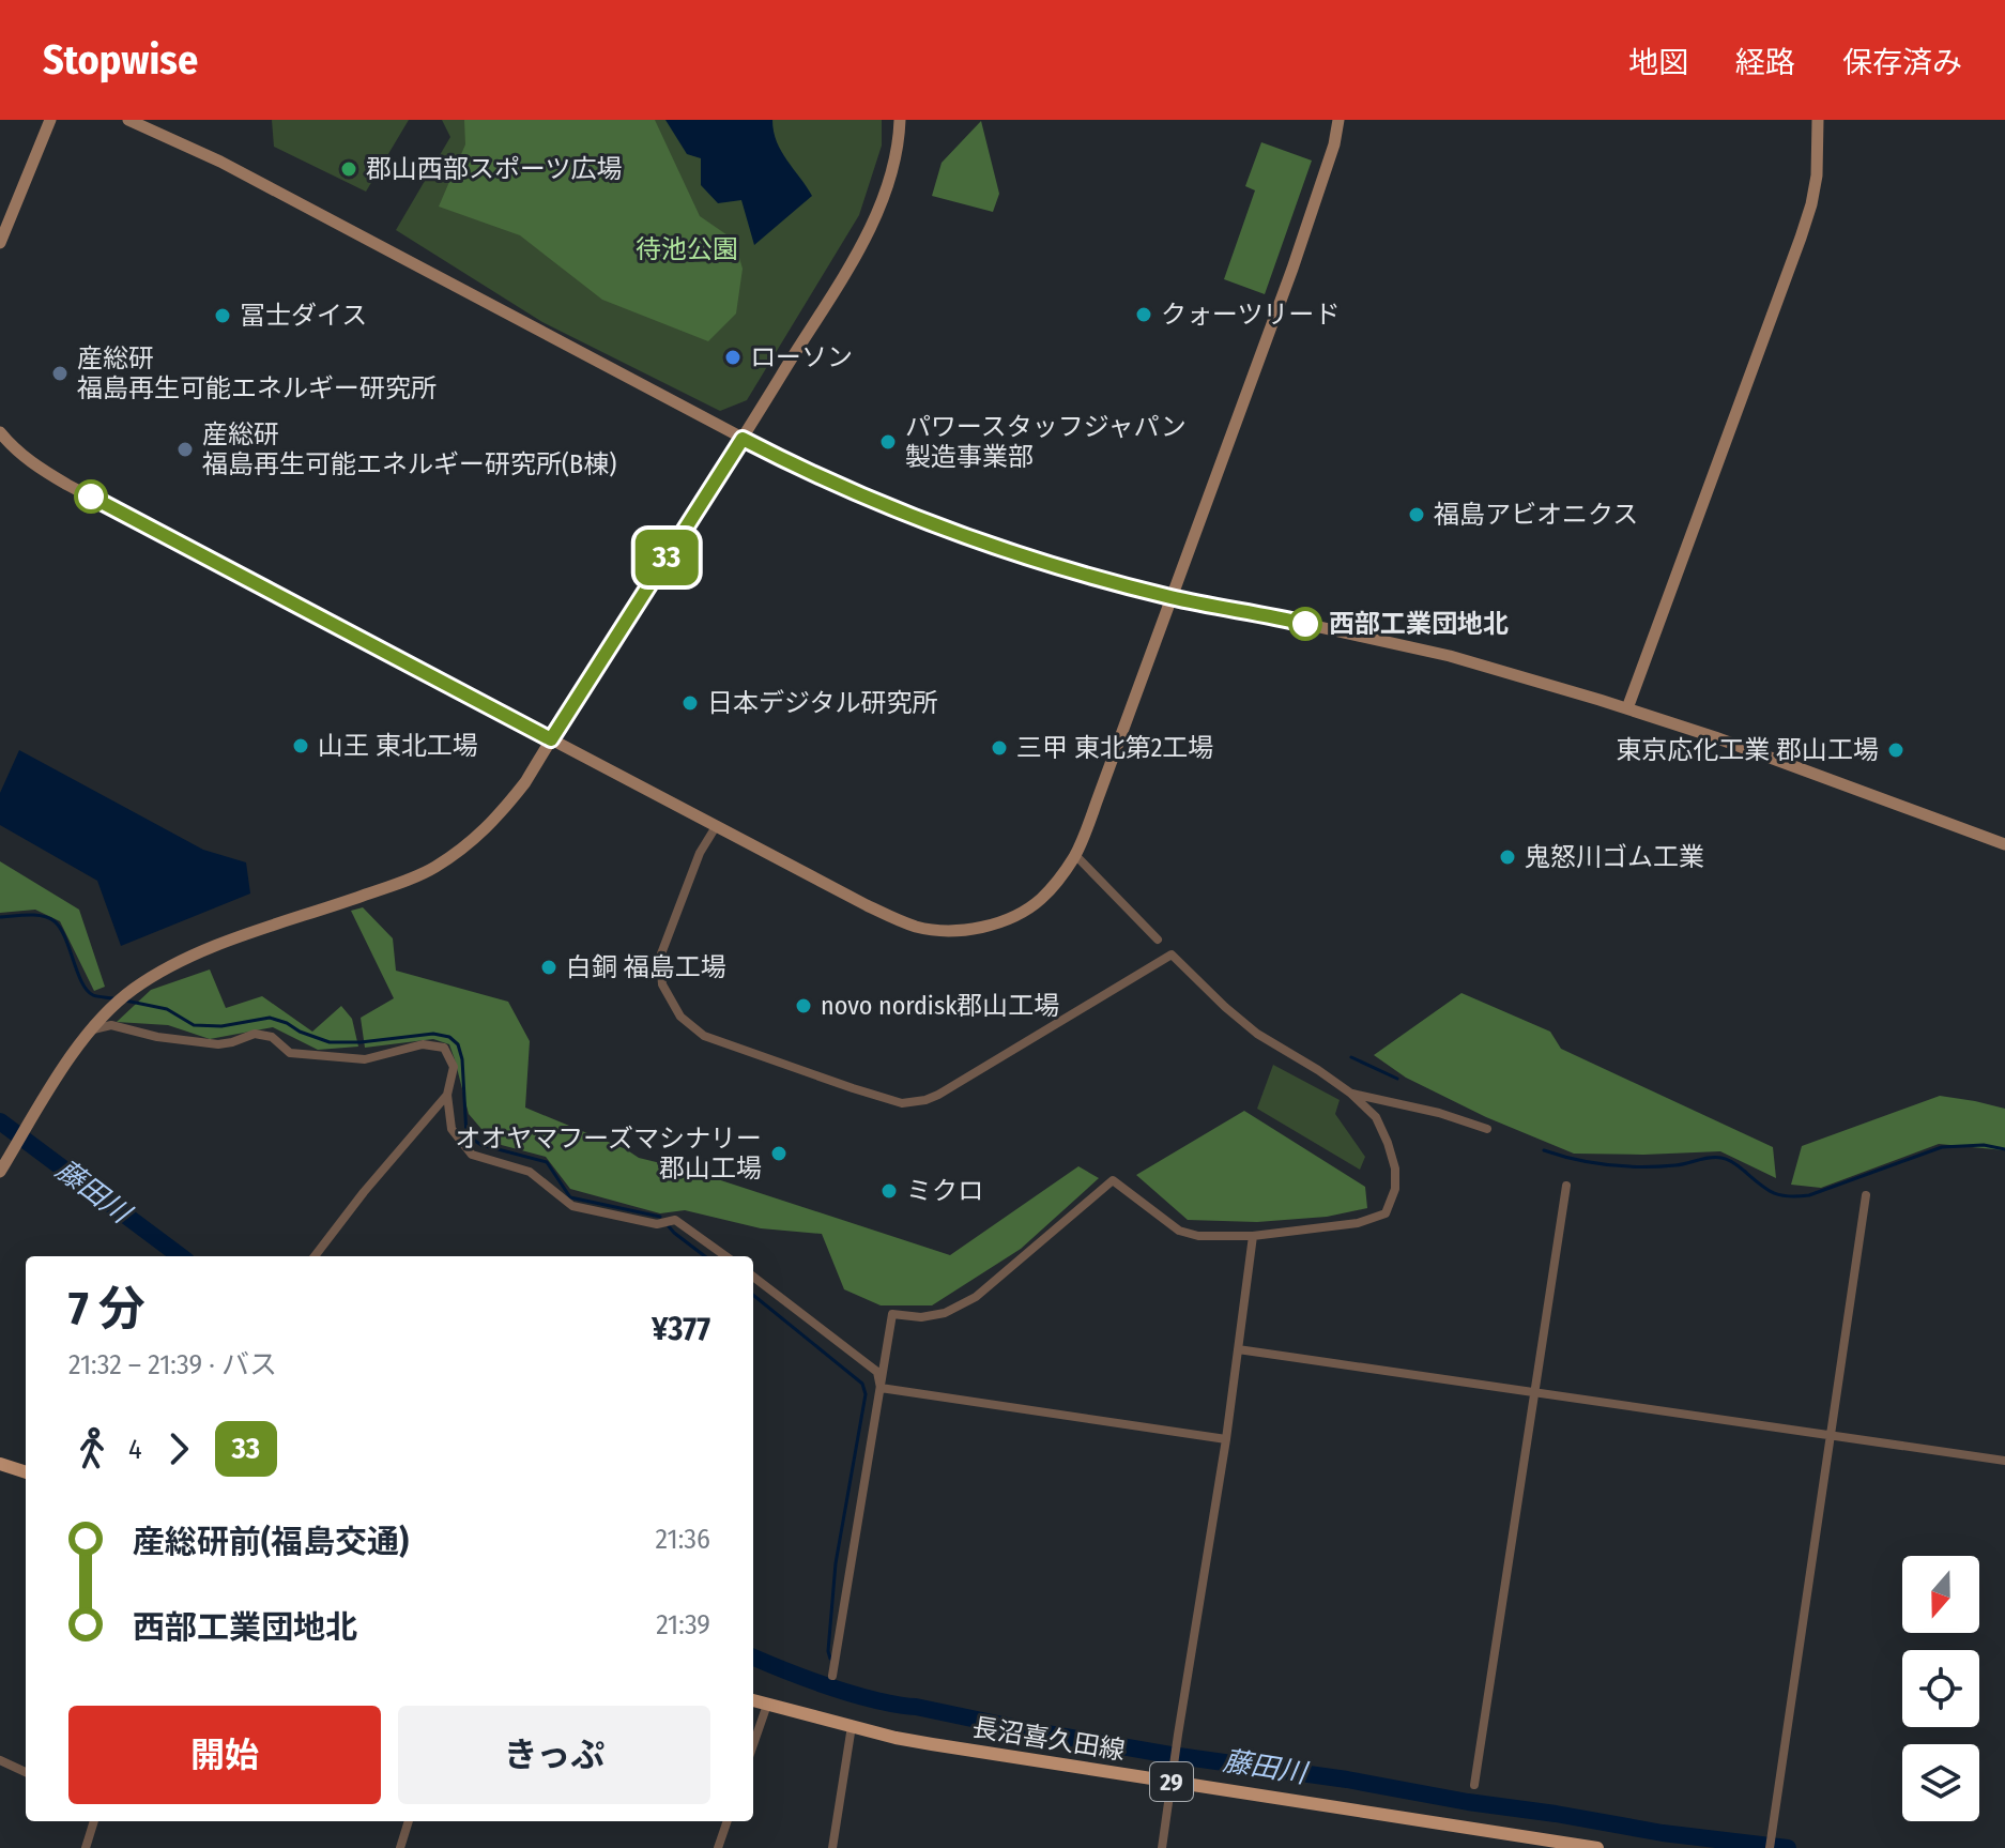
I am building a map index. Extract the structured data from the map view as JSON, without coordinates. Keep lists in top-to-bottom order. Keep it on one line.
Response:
{"streets":{"main road":["長沼喜久田線","29"]},"water":["藤田川"],"parks":["待池公園"],"places":["郡山西部スポーツ広場","クォーツリード","冨士ダイス","ローソン","産総研 福島再生可能エネルギー研究所","パワースタッフジャパン 製造事業部","産総研 福島再生可能エネルギー研究所(B棟)","福島アビオニクス","西部工業団地北","日本デジタル研究所","山王 東北工場","三甲 東北第2工場","東京応化工業 郡山工場","鬼怒川ゴム工業","白銅 福島工場","novo nordisk郡山工場","オオヤマフーズマシナリー 郡山工場","ミクロ"],"lines":["bus line 33"],"north":"bottom","page":{"header":"Stopwise","nav":["地図","経路","保存済み"],"on_map":"33","heading":["7 分","21:32 – 21:39 · バス","¥377"],"legs":["4","33"],"list":[{"name":"産総研前(福島交通)","value":"21:36"},{"name":"西部工業団地北","value":"21:39"}],"buttons":["開始","きっぷ"]}}
